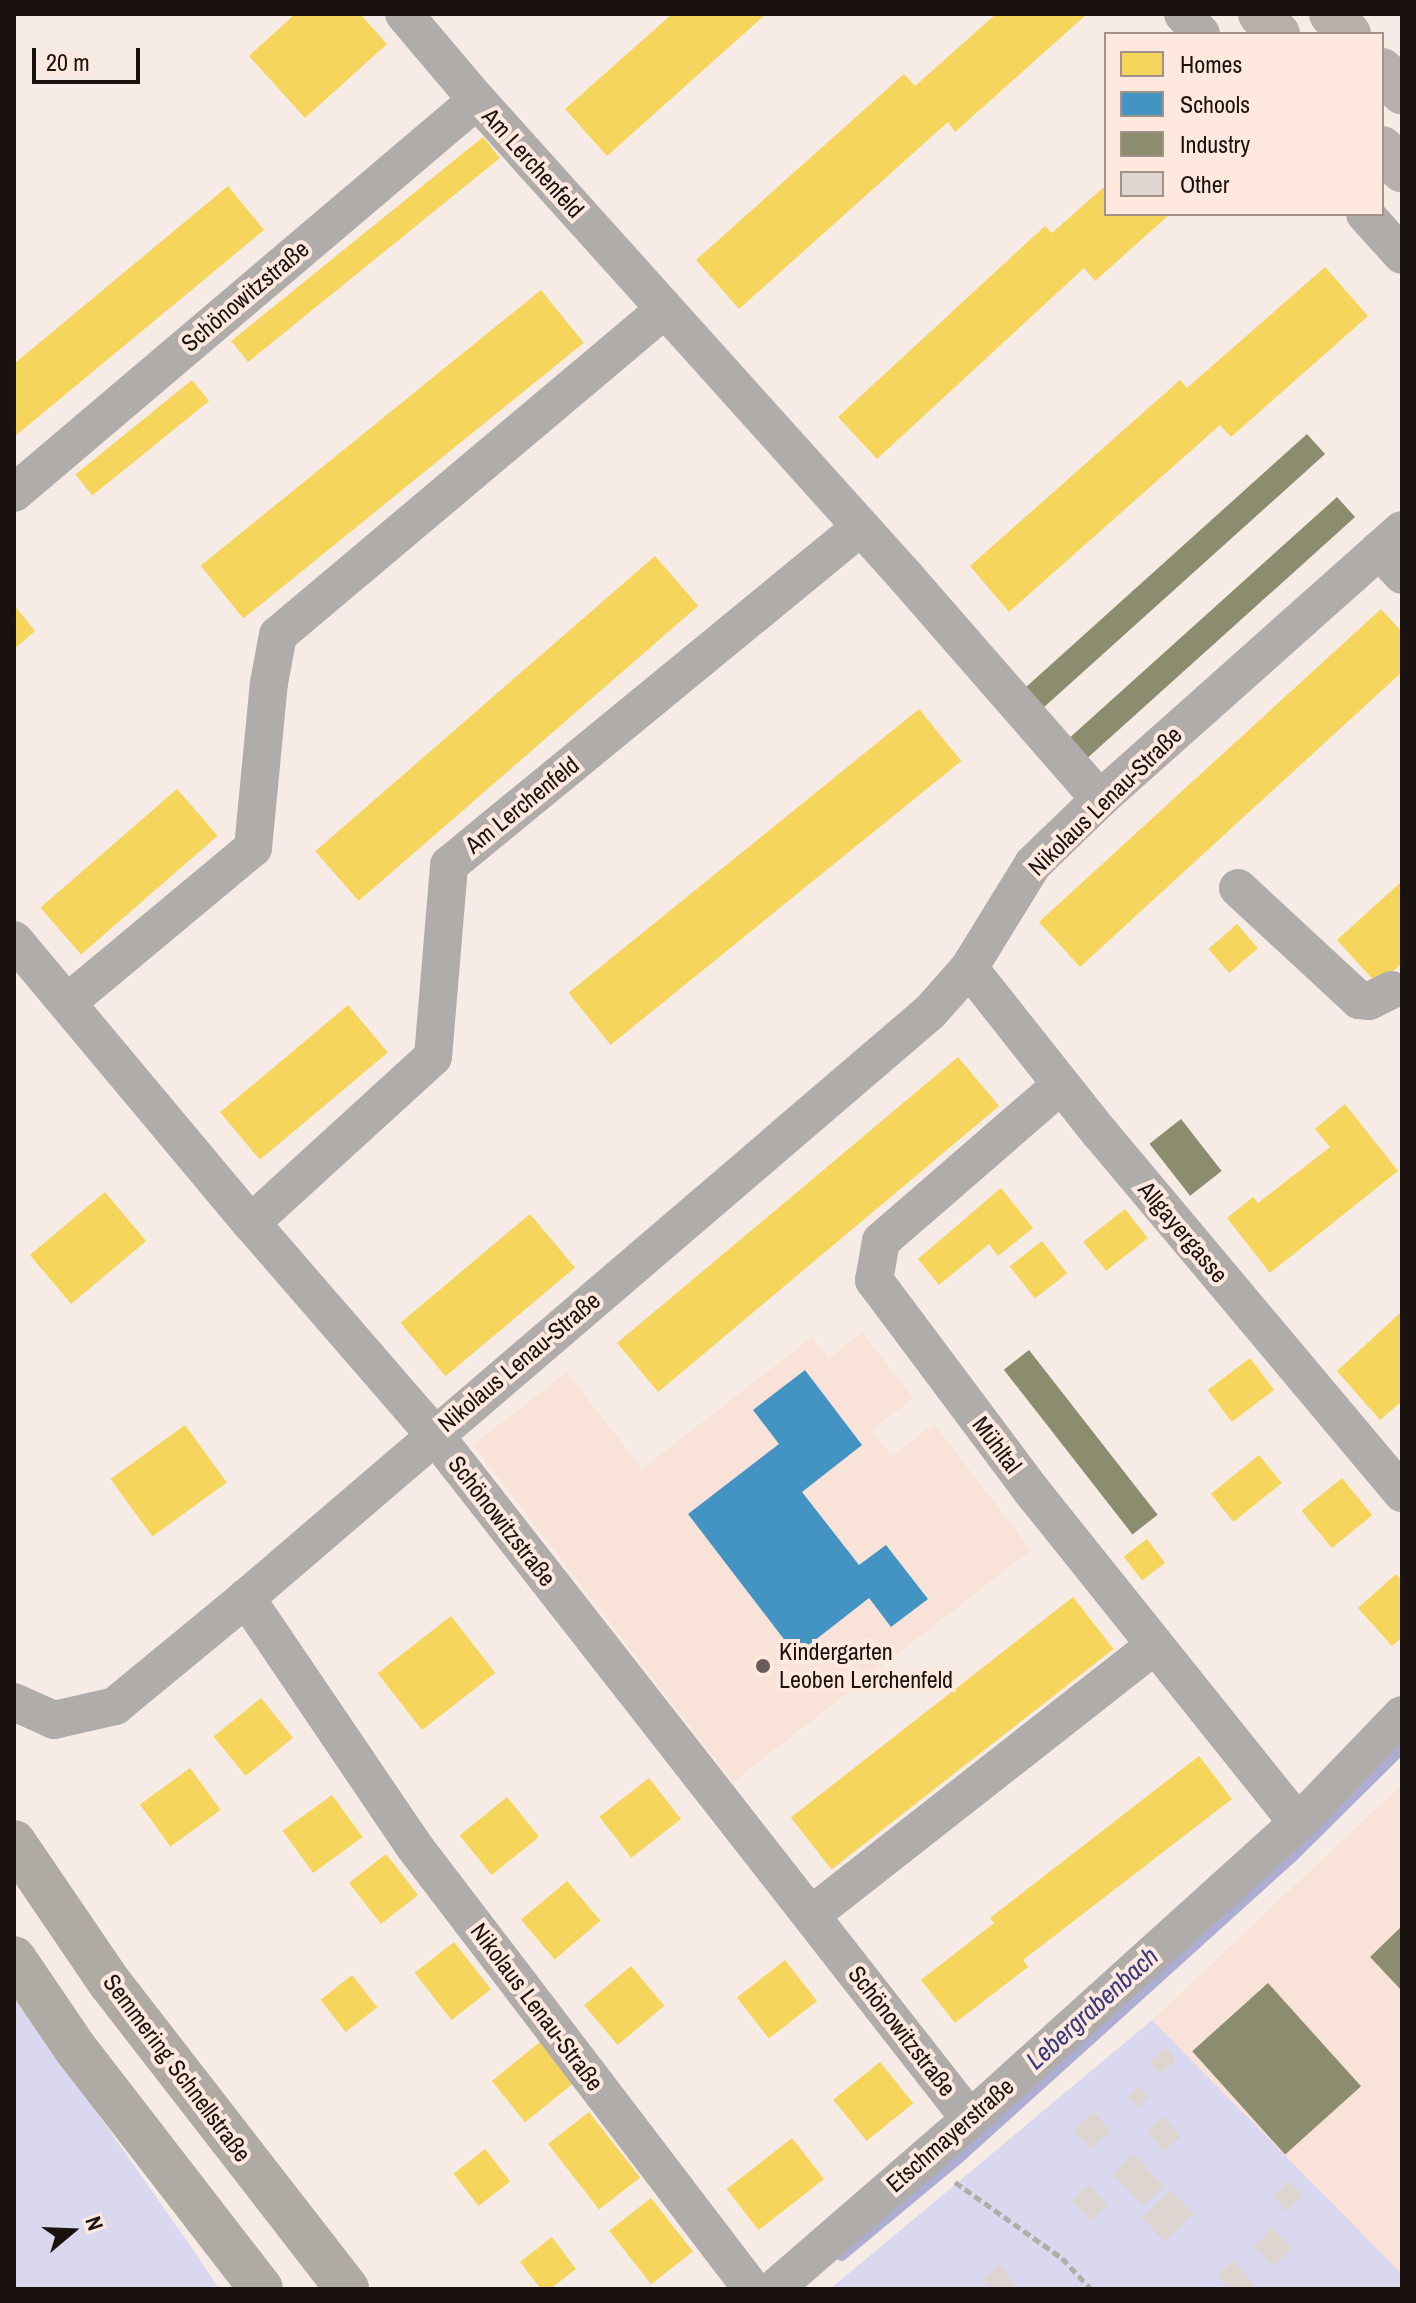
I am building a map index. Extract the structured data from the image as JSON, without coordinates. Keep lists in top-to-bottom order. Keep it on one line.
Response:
{"streets":{"highway":["Semmering Schnellstraße"],"street":["Am Lerchenfeld","Schönowitzstraße","Nikolaus Lenau-Straße","Allgayergasse","Mühltal","Etschmayerstraße"]},"crossings":[["Am Lerchenfeld","Schönowitzstraße"],["Am Lerchenfeld","Nikolaus Lenau-Straße"],["Schönowitzstraße","Nikolaus Lenau-Straße"],["Schönowitzstraße","Etschmayerstraße"],["Nikolaus Lenau-Straße","Allgayergasse"],["Allgayergasse","Mühltal"],["Mühltal","Etschmayerstraße"]],"water":["Lebergrabenbach"],"places":["Kindergarten Leoben Lerchenfeld"],"legend":["Homes","Schools","Industry","Other"],"scale_bar":"20 m","north":"right"}
